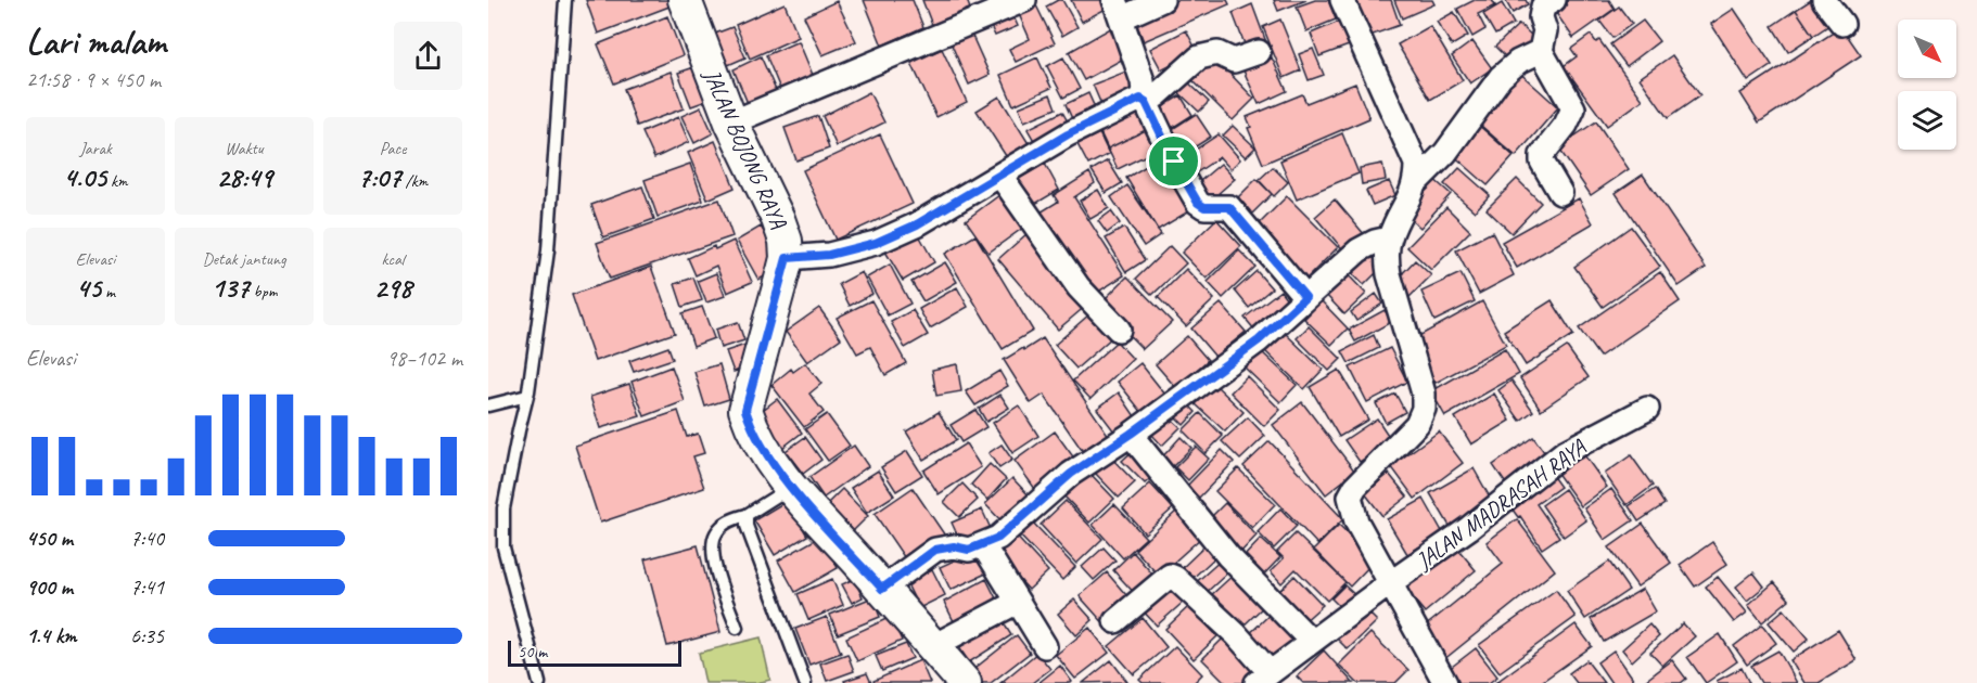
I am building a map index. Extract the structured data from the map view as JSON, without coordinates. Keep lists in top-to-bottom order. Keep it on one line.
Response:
{"streets":{"street":["JALAN BOJONG RAYA","JALAN MADRASAH RAYA"]},"scale_bar":"50 m","north":"bottom right","page":{"heading":["Lari malam","21:58 · 9 × 450 m"],"stats":[["Jarak","4.05 km"],["Waktu","28:49"],["Pace","7:07 /km"],["Elevasi","45 m"],["Detak jantung","137 bpm"],["kcal","298"]],"chart":["Elevasi","98–102 m"],"list":[{"name":"450 m","note":"7:40"},{"name":"900 m","note":"7:41"},{"name":"1.4 km","note":"6:35"}],"scale":"50 m"}}
